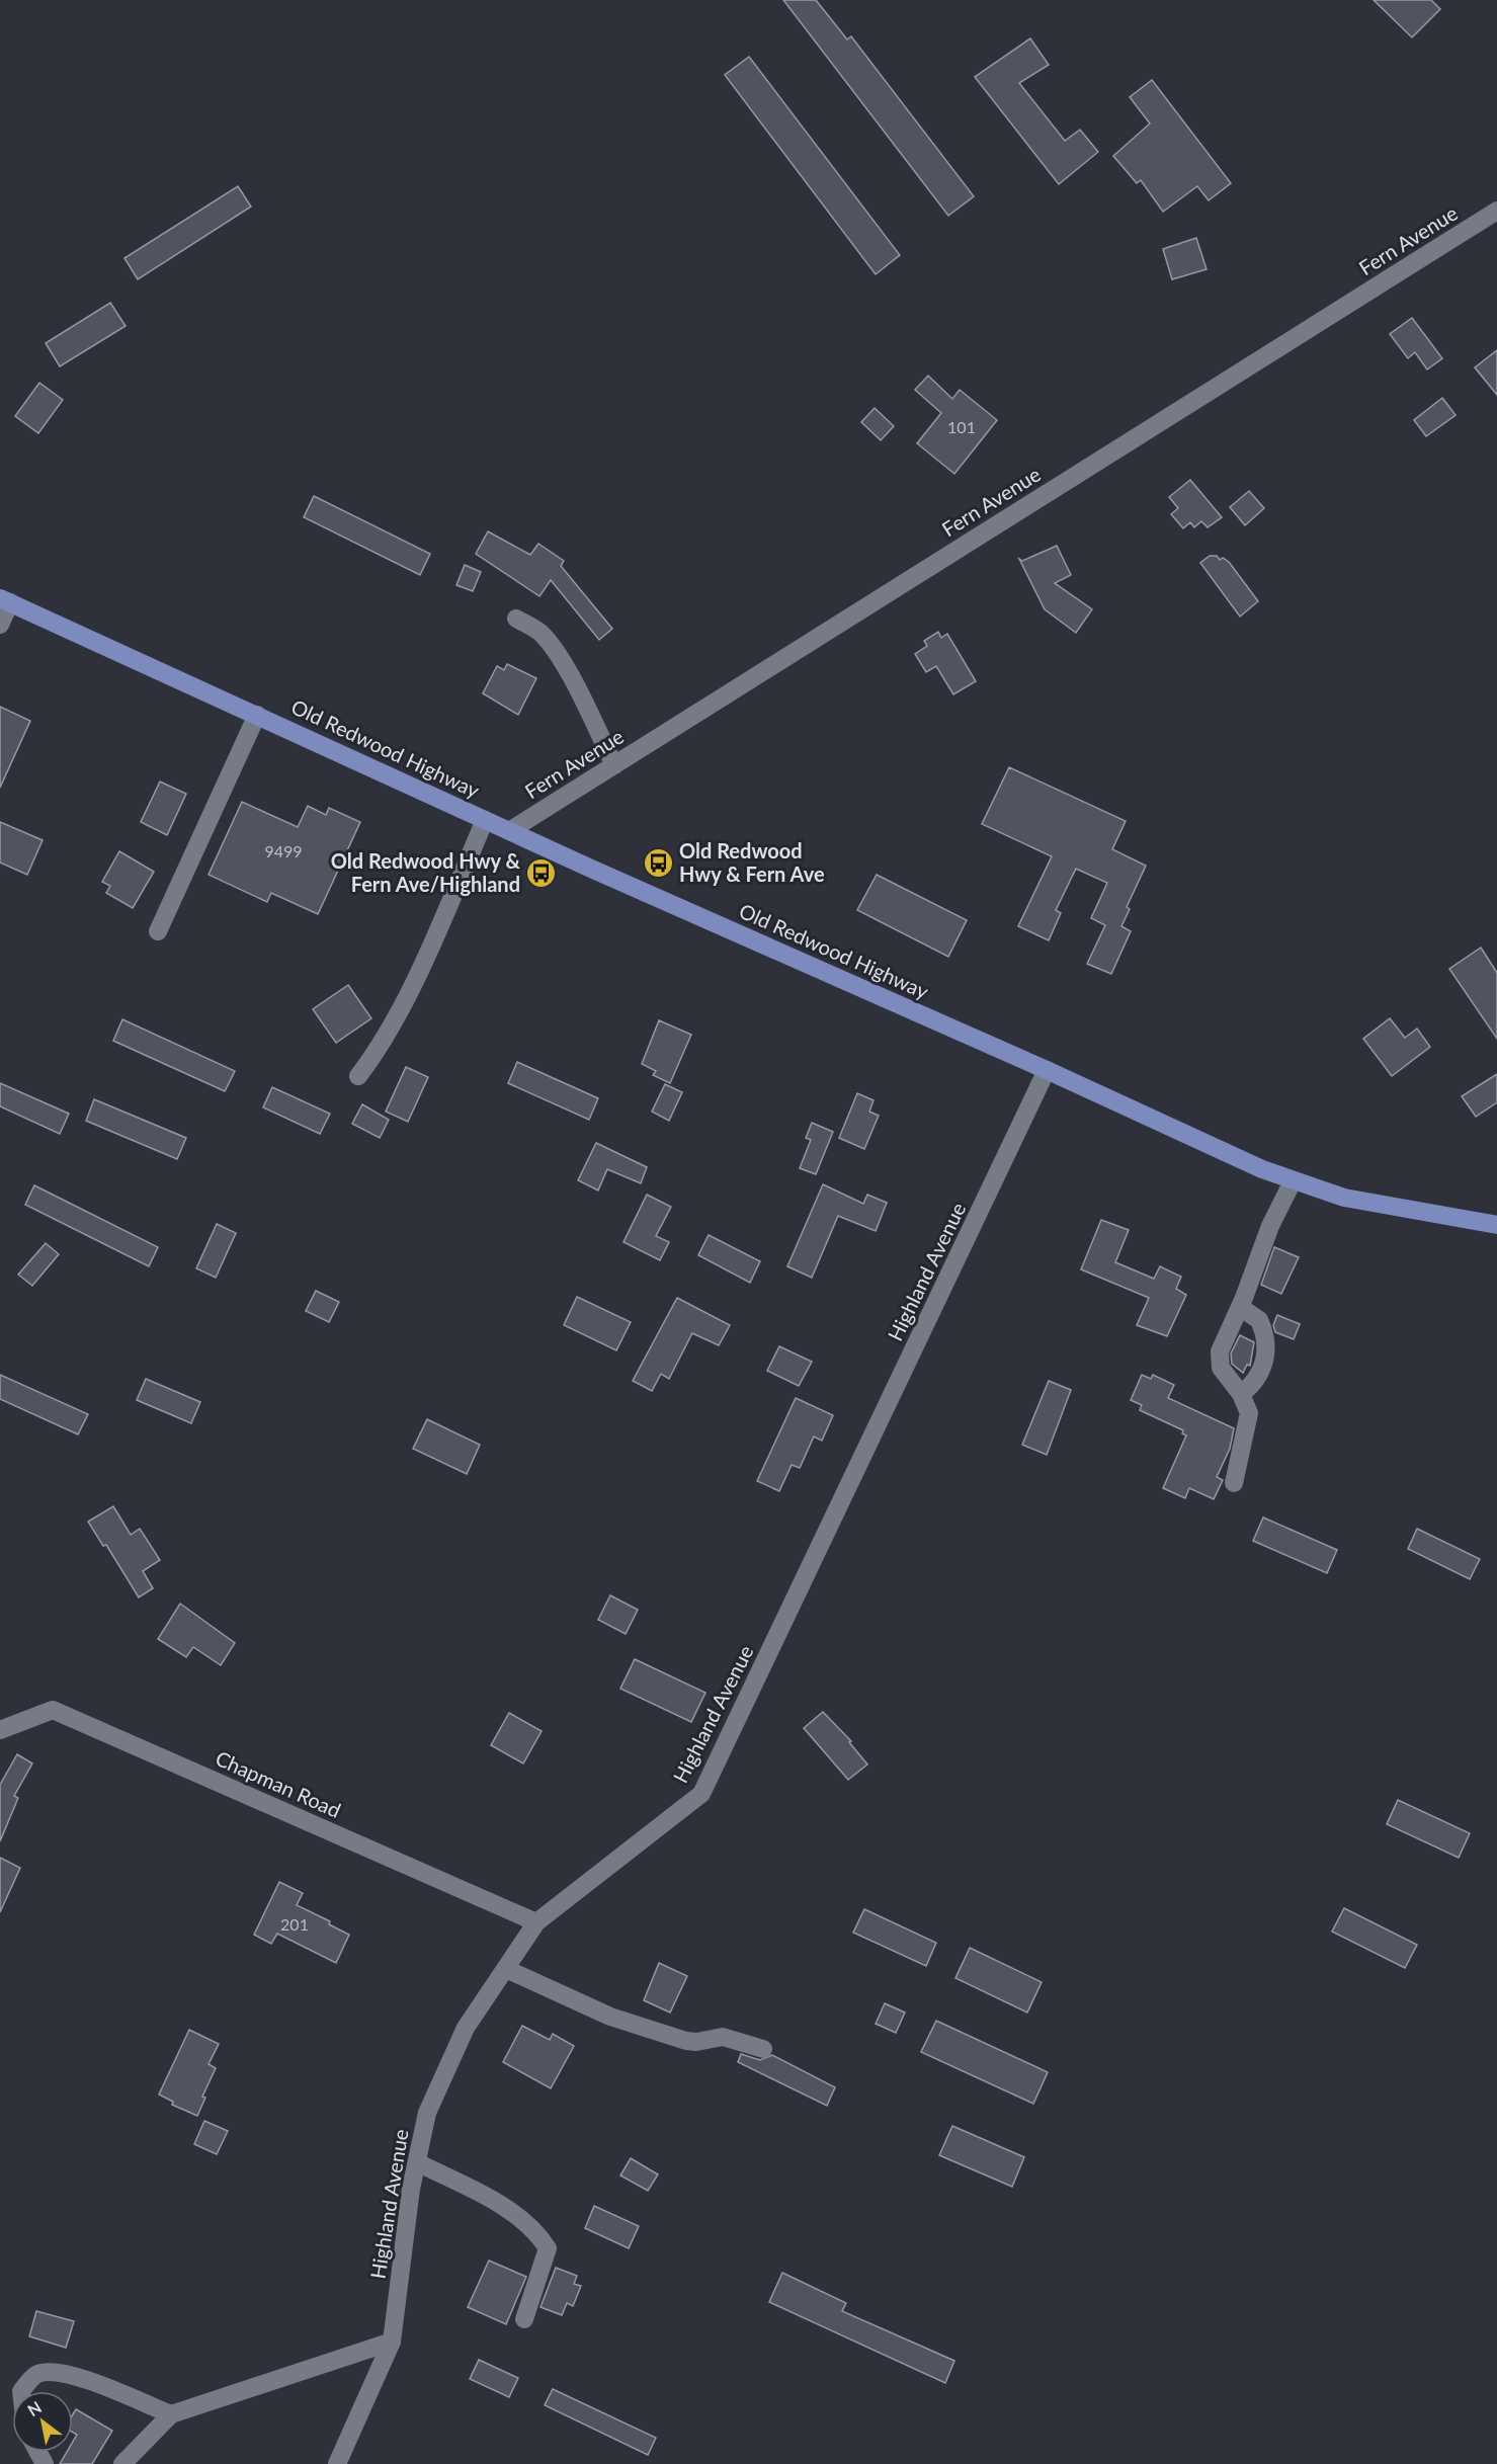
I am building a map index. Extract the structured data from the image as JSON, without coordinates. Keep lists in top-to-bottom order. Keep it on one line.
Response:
{"streets":{"main road":["Old Redwood Highway"],"street":["Fern Avenue","Highland Avenue","Chapman Road"]},"crossings":[["Fern Avenue","Old Redwood Highway"],["Old Redwood Highway","Highland Avenue"],["Highland Avenue","Chapman Road"]],"places":{"bus stop":["Old Redwood Hwy & Fern Ave","Old Redwood Hwy & Fern Ave/Highland"]},"house_numbers":["101","9499","201"],"north":"top left"}
